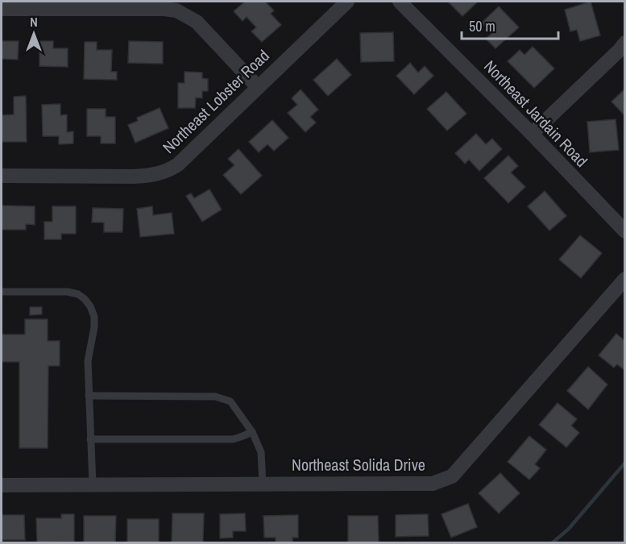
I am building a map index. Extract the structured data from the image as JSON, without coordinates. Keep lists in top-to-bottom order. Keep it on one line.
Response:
{"streets":{"street":["Northeast Lobster Road","Northeast Jardain Road","Northeast Solida Drive"]},"scale_bar":"50 m","north":"top"}
